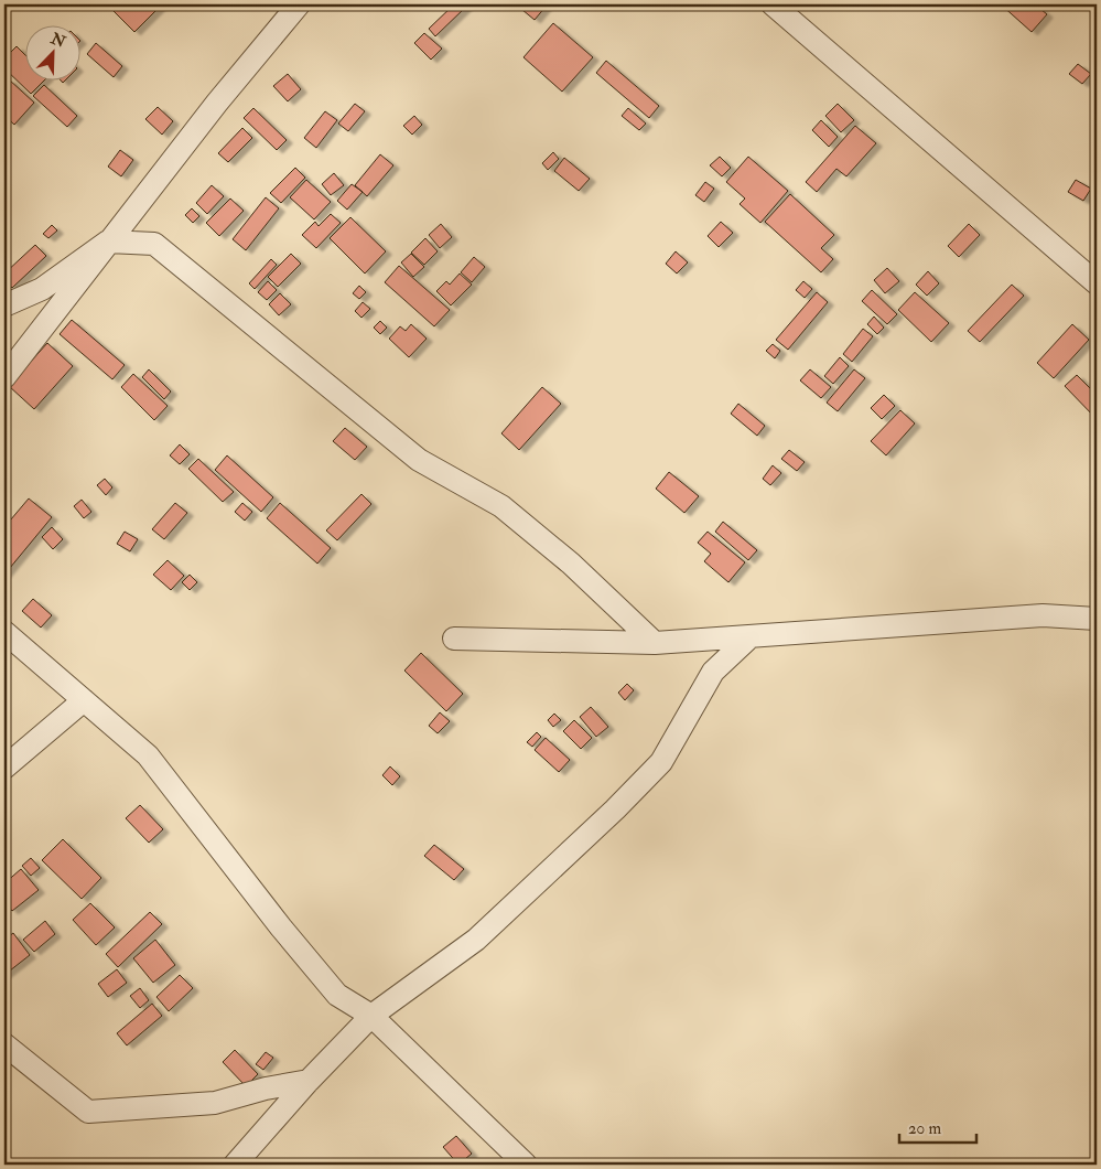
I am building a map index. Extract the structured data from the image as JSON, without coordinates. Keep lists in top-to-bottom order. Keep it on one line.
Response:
{"scale_bar":"20 m","north":"top right"}
